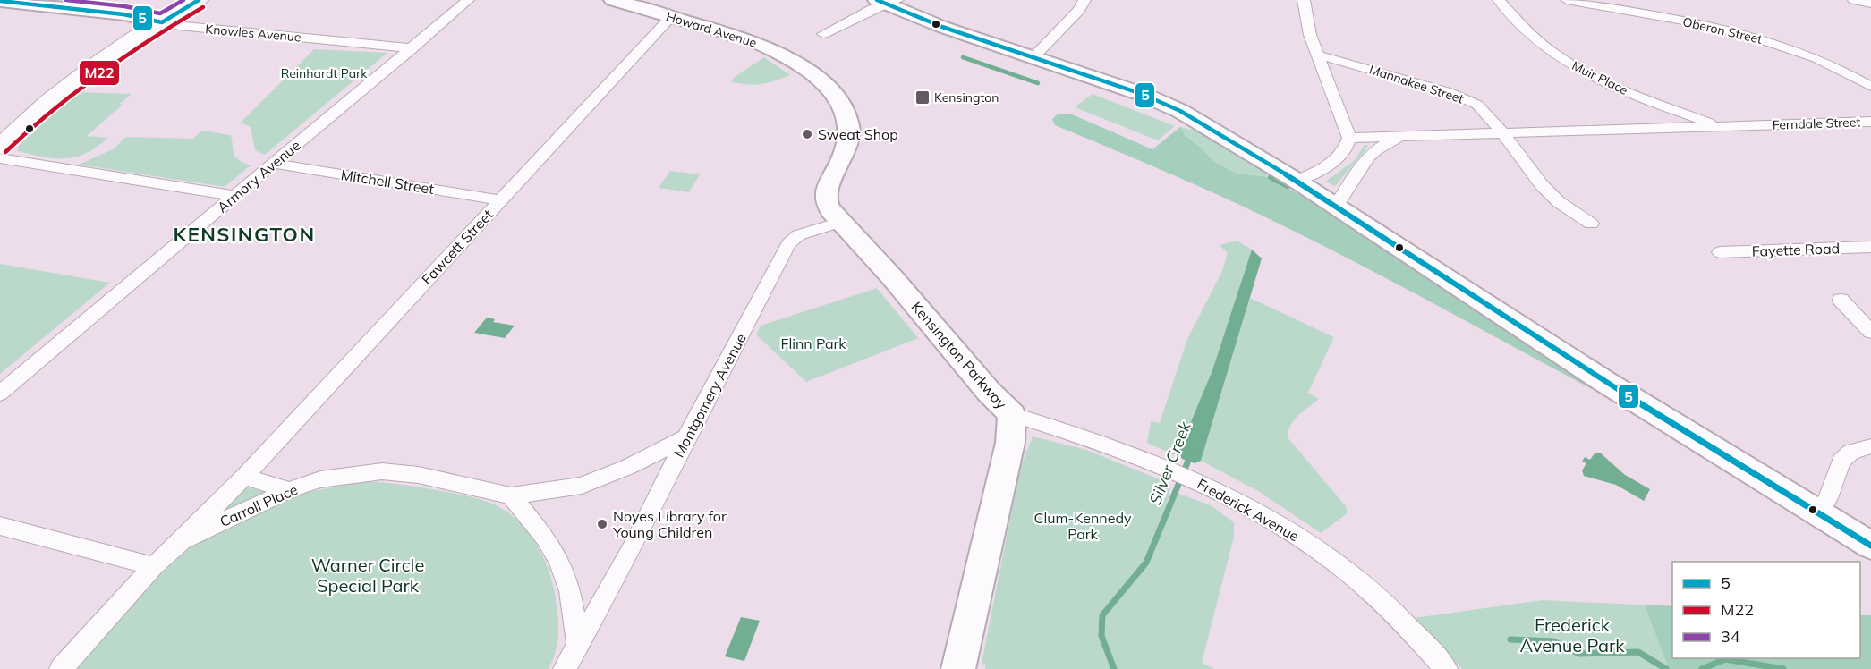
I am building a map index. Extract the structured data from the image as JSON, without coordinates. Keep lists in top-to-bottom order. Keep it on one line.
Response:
{"streets":{"main road":["Howard Avenue","Knowles Avenue","Kensington Parkway"],"street":["Oberon Street","Muir Place","Mannakee Street","Ferndale Street","Armory Avenue","Mitchell Street","Fawcett Street","Fayette Road","Montgomery Avenue","Carroll Place","Frederick Avenue"]},"crossings":[["Howard Avenue","Fawcett Street"],["Howard Avenue","Kensington Parkway"],["Howard Avenue","Montgomery Avenue"],["Knowles Avenue","Armory Avenue"],["Muir Place","Ferndale Street"],["Mannakee Street","Ferndale Street"],["Armory Avenue","Mitchell Street"],["Mitchell Street","Fawcett Street"],["Fawcett Street","Carroll Place"],["Kensington Parkway","Montgomery Avenue"],["Kensington Parkway","Frederick Avenue"],["Montgomery Avenue","Carroll Place"]],"districts":["KENSINGTON"],"water":["Silver Creek"],"parks":["Reinhardt Park","Flinn Park","Clum-Kennedy Park","Warner Circle Special Park","Frederick Avenue Park"],"places":{"transit":["Kensington"],"other":["Sweat Shop","Noyes Library for Young Children"]},"lines":["transit line 5","transit line 34","transit line M22"],"legend":["5","M22","34"]}
